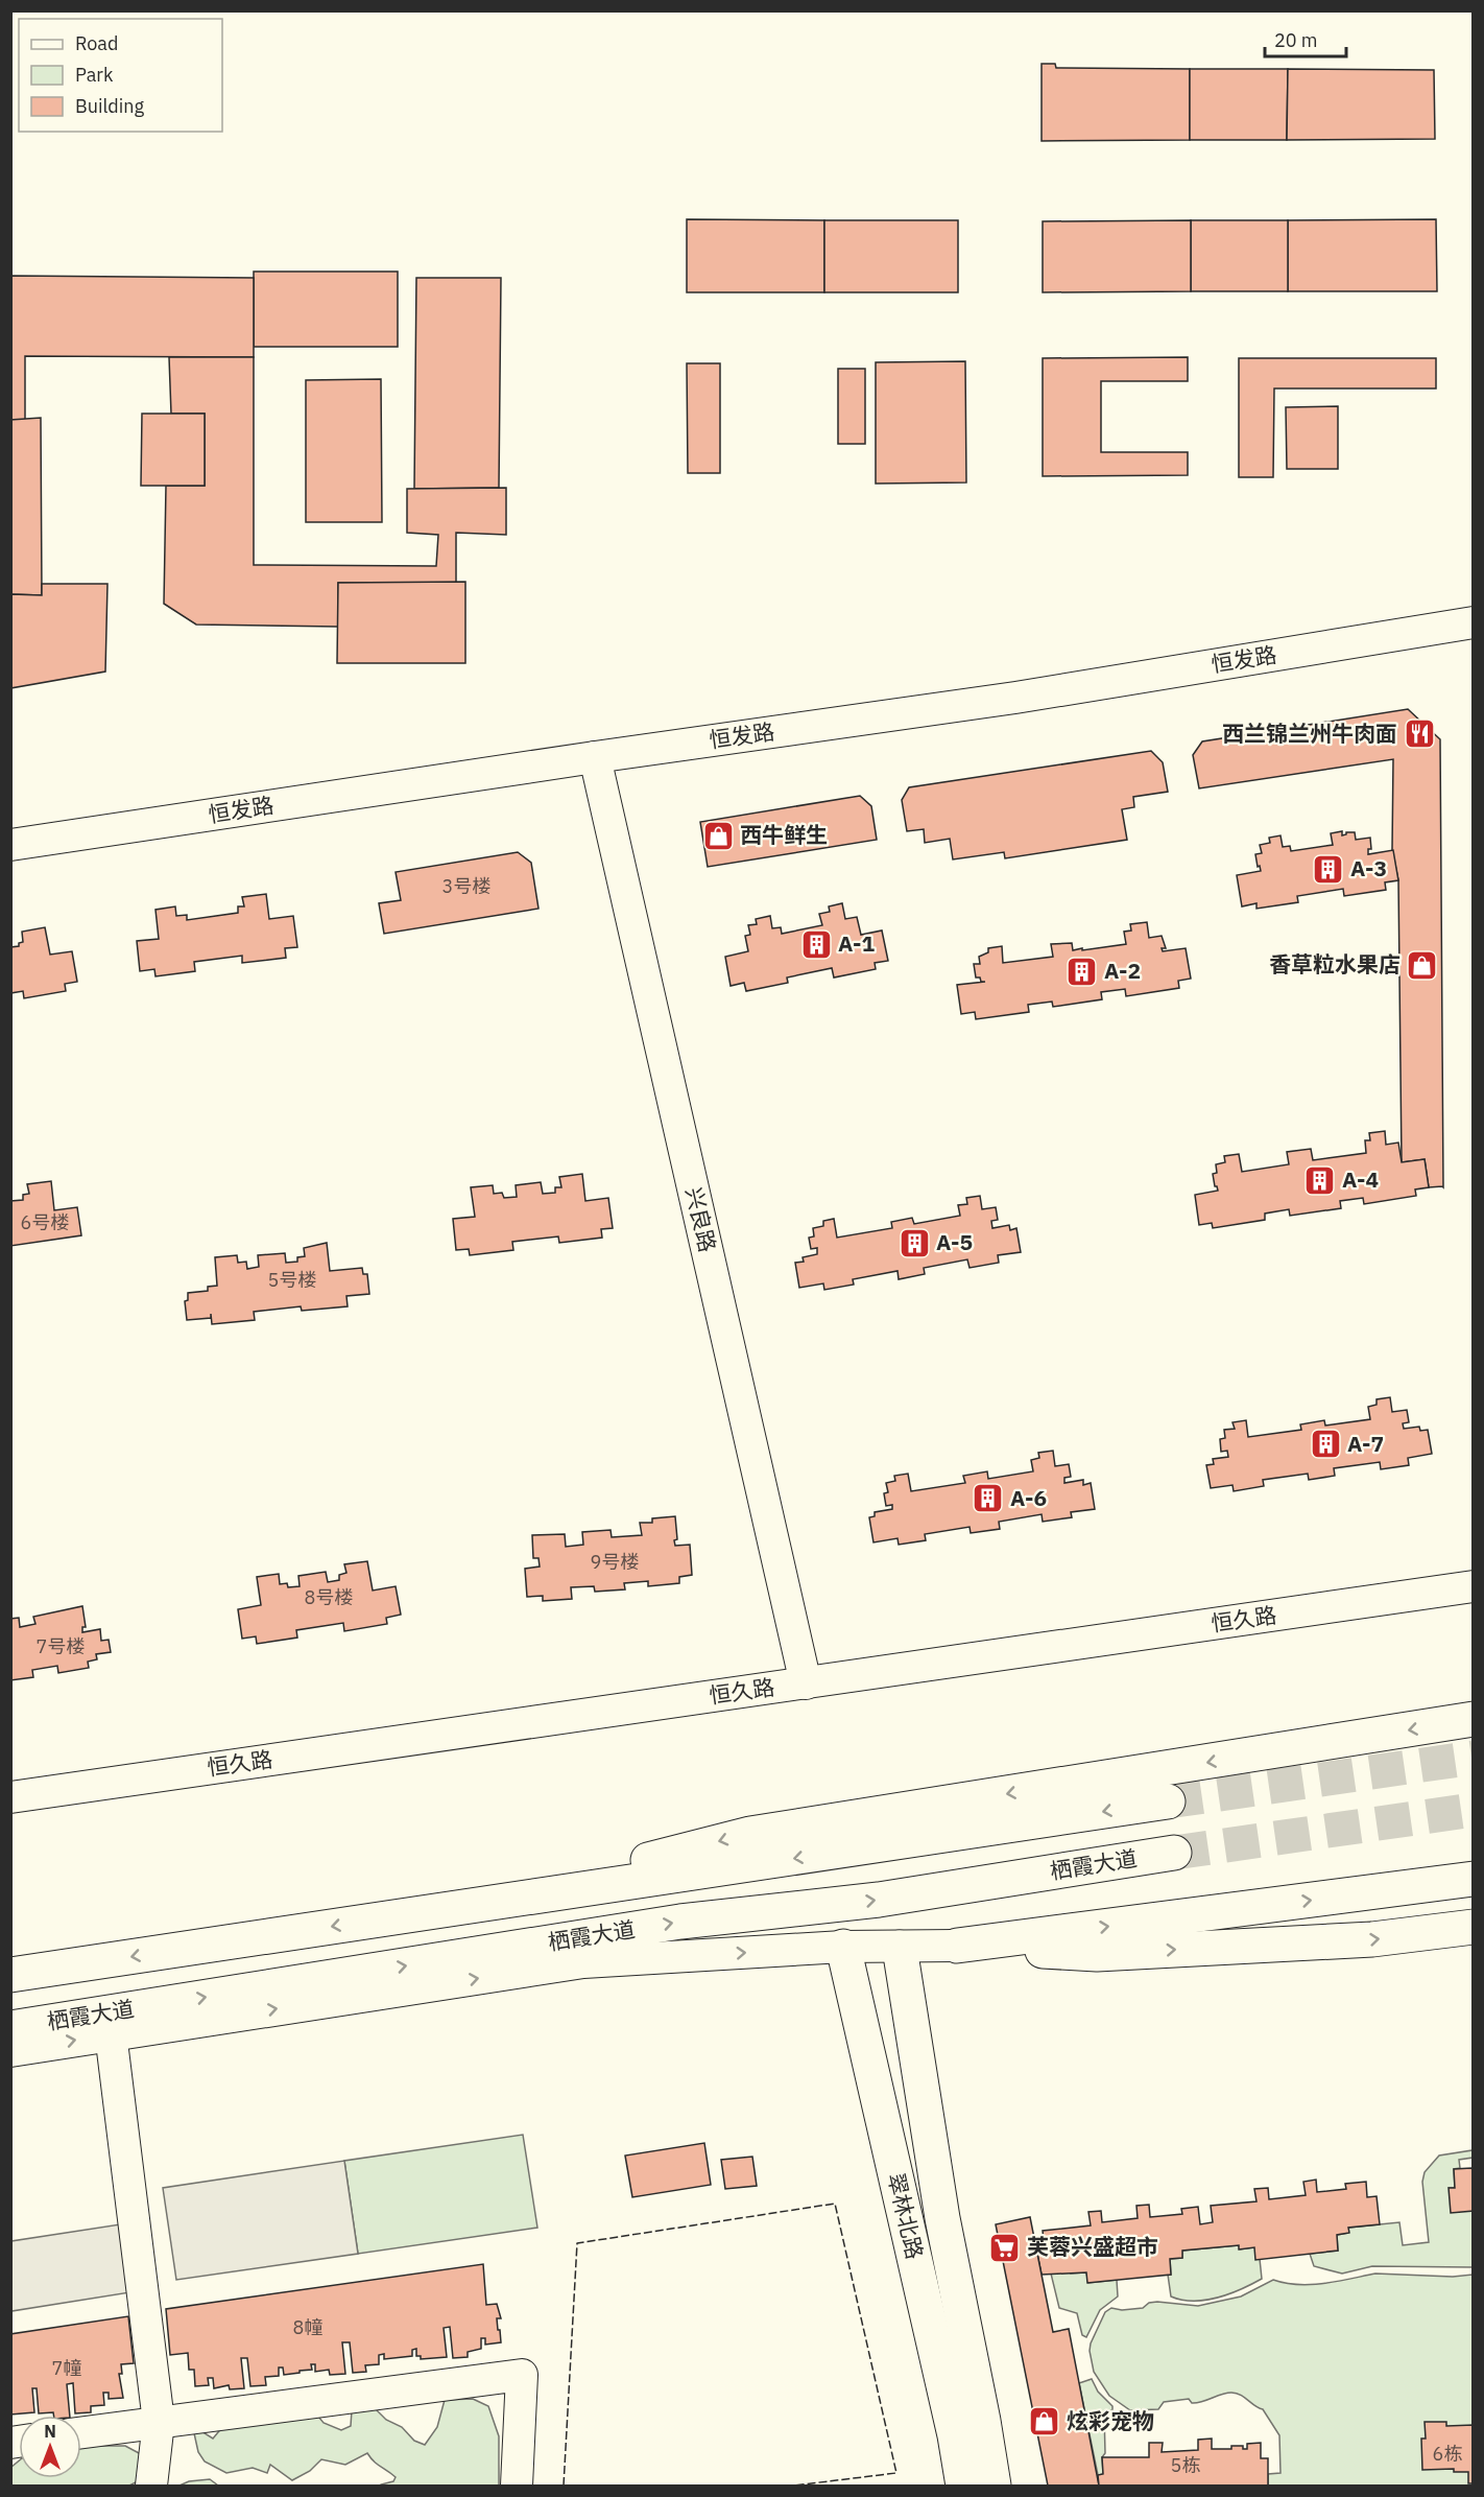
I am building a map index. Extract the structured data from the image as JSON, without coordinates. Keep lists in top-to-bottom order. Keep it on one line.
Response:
{"streets":{"main road":["栖霞大道","翠林北路"],"street":["恒发路","兴良路","恒久路"]},"crossings":[["恒发路","兴良路"],["兴良路","恒久路"]],"places":{"restaurant":["西兰锦兰州牛肉面"],"shop":["西牛鲜生","香草粒水果店","炫彩宠物"],"building":["A-3","A-1","A-2","A-4","A-5","A-7","A-6"],"supermarket":["芙蓉兴盛超市"]},"house_numbers":["3号楼","6号楼","5号楼","9号楼","8号楼","7号楼","8幢","7幢","6栋","5栋"],"legend":["Road","Park","Building"],"scale_bar":"20 m","north":"top"}
